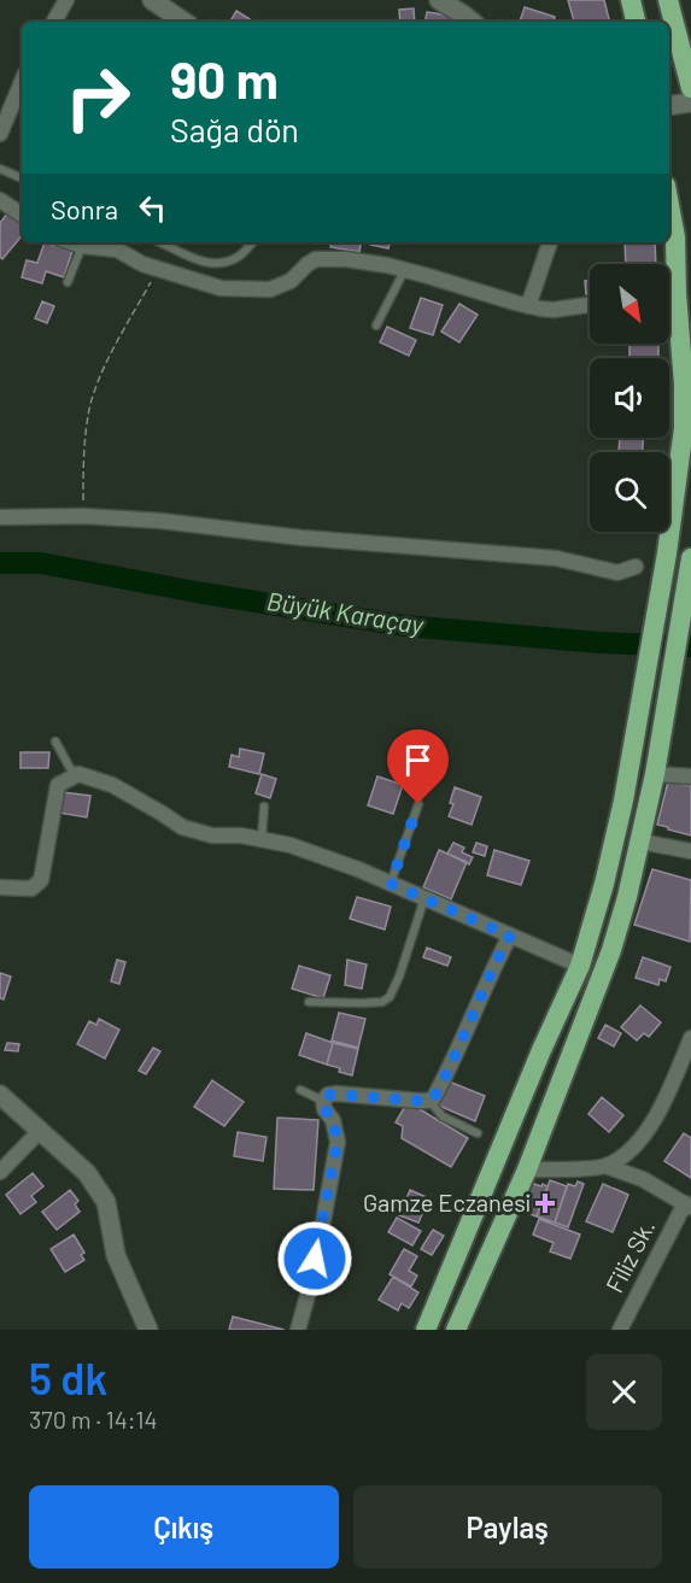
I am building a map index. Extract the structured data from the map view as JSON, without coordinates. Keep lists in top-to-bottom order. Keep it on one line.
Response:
{"streets":{"street":["Filiz Sk."]},"water":["Büyük Karaçay"],"places":{"health":["Gamze Eczanesi"]},"north":"bottom right","page":{"turn":["90 m","Sağa dön"],"then":"Sonra","heading":["5 dk","370 m · 14:14"],"buttons":["Çıkış","Paylaş"]}}
